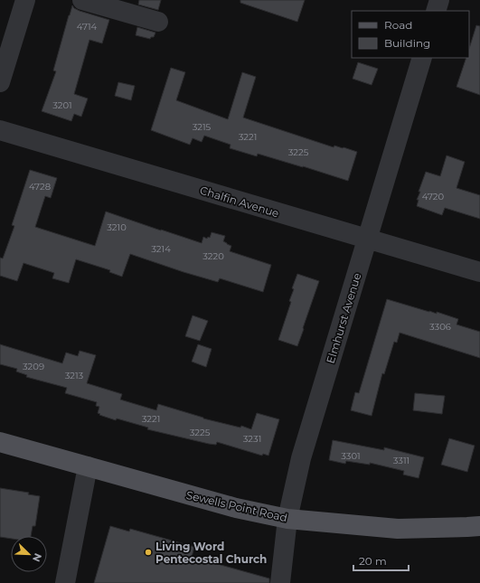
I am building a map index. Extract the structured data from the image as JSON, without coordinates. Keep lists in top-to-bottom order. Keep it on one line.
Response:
{"streets":{"main road":["Sewells Point Road"],"street":["Chalfin Avenue","Elmhurst Avenue"]},"crossings":[["Chalfin Avenue","Elmhurst Avenue"],["Elmhurst Avenue","Sewells Point Road"]],"places":["Living Word Pentecostal Church"],"house_numbers":["4714","3201","3215","3221","3225","4728","4720","3210","3214","3220","3306","3209","3213","3221","3225","3231","3301","3311"],"legend":["Road","Building"],"scale_bar":"20 m","north":"bottom right"}
